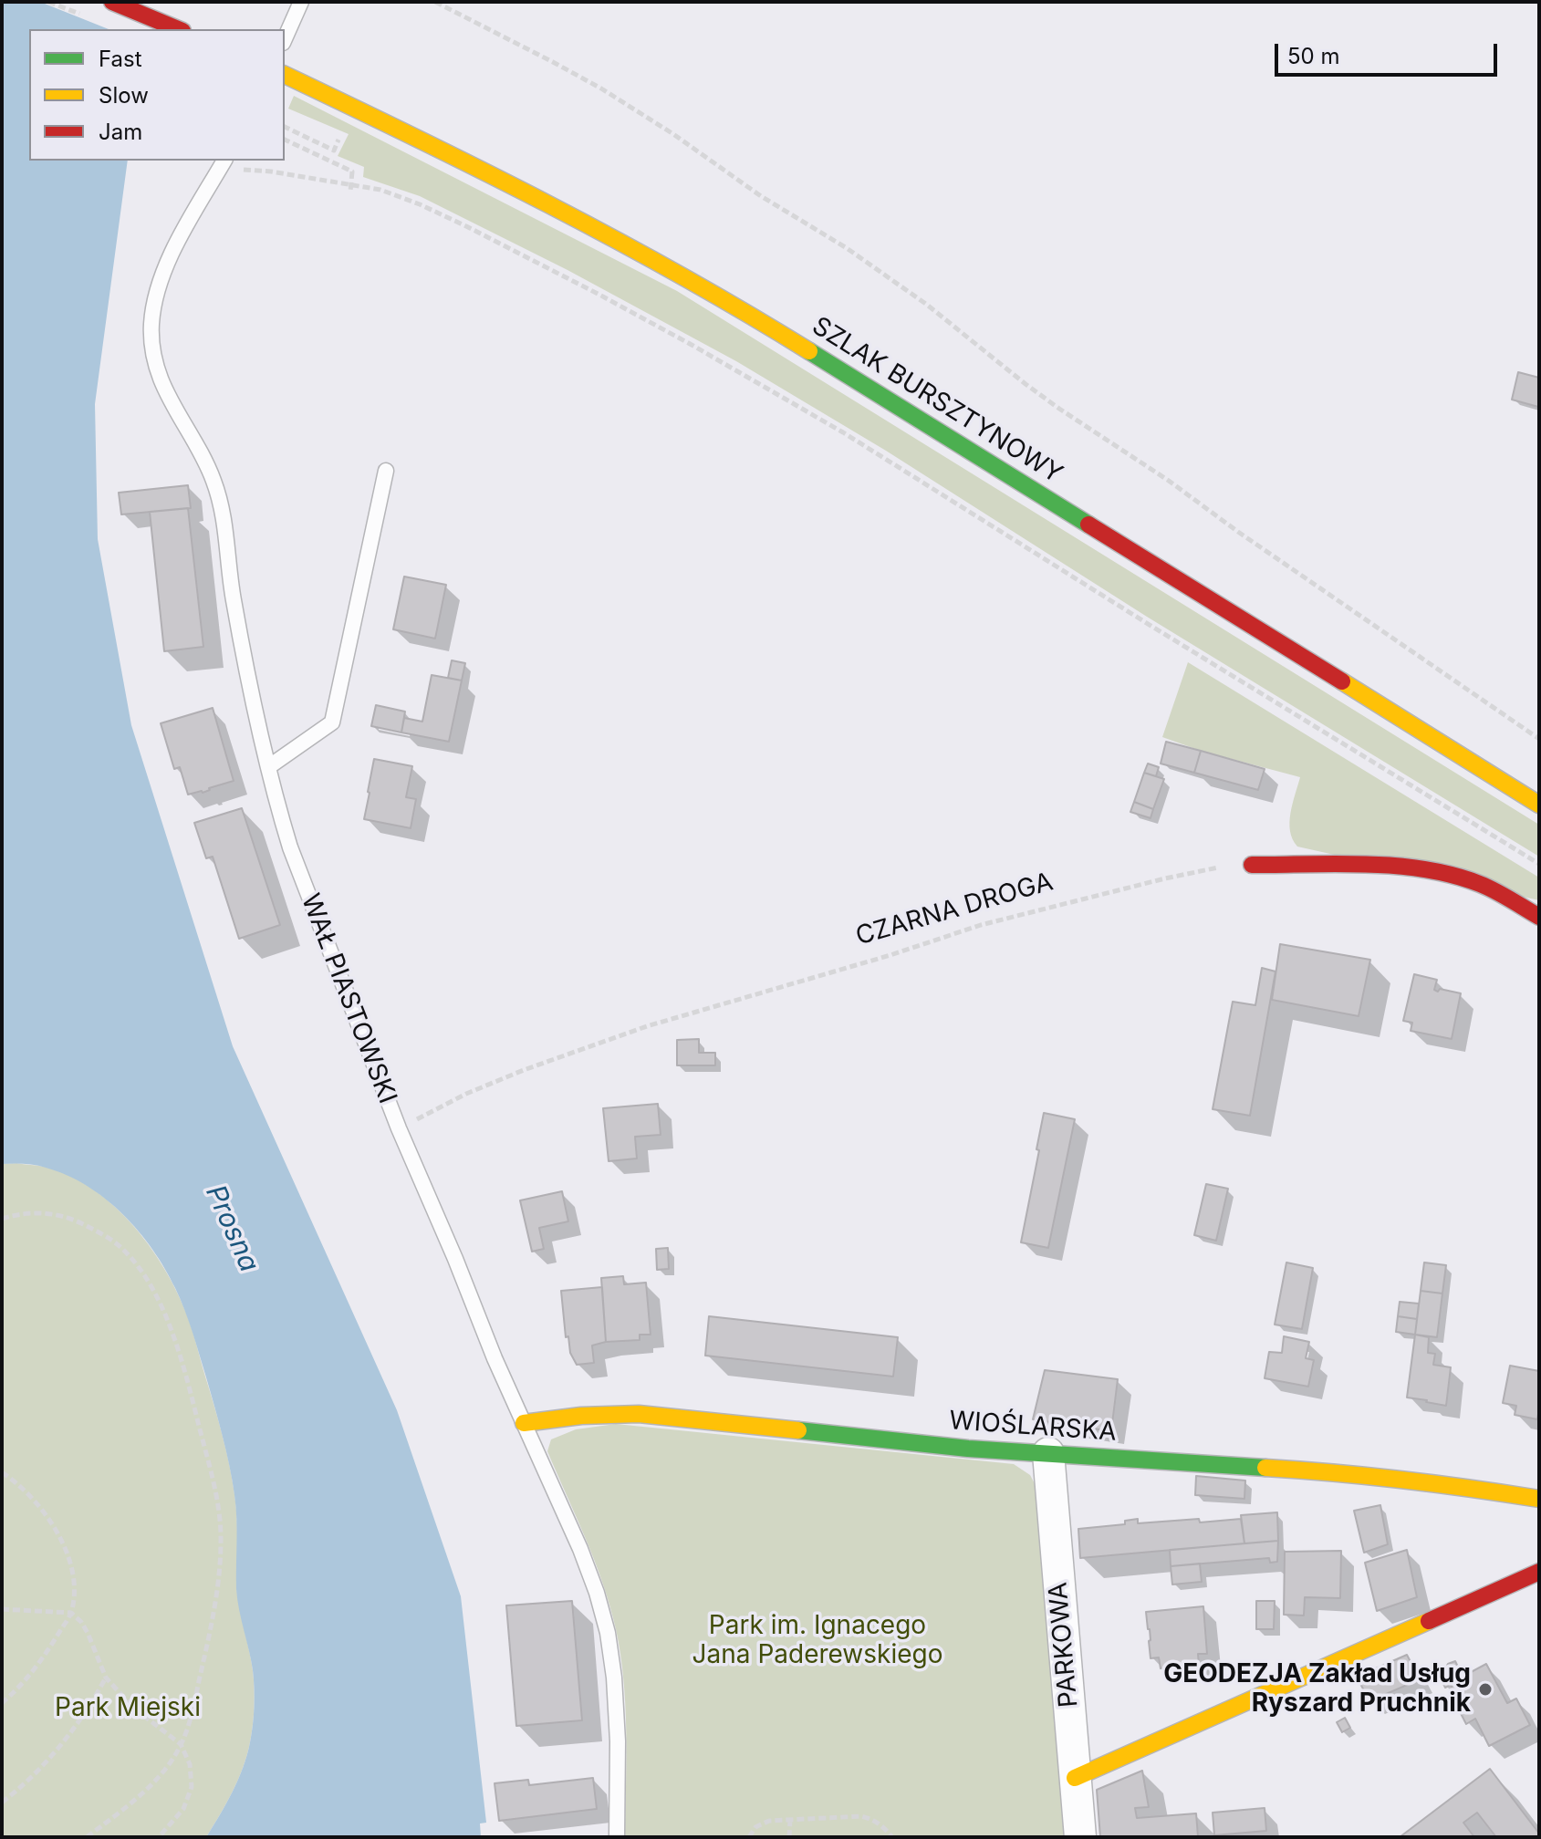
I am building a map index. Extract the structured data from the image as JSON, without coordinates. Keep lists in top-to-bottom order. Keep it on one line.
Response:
{"streets":{"street":["SZLAK BURSZTYNOWY","WIOŚLARSKA","PARKOWA"],"lane":["WAŁ PIASTOWSKI"],"path":["CZARNA DROGA"]},"crossings":[["CZARNA DROGA","WAŁ PIASTOWSKI"],["WAŁ PIASTOWSKI","WIOŚLARSKA"],["WIOŚLARSKA","PARKOWA"]],"water":["Prosna"],"parks":["Park im. Ignacego Jana Paderewskiego","Park Miejski"],"places":["GEODEZJA Zakład Usług Ryszard Pruchnik"],"legend":["Fast","Slow","Jam"],"scale_bar":"50 m"}
